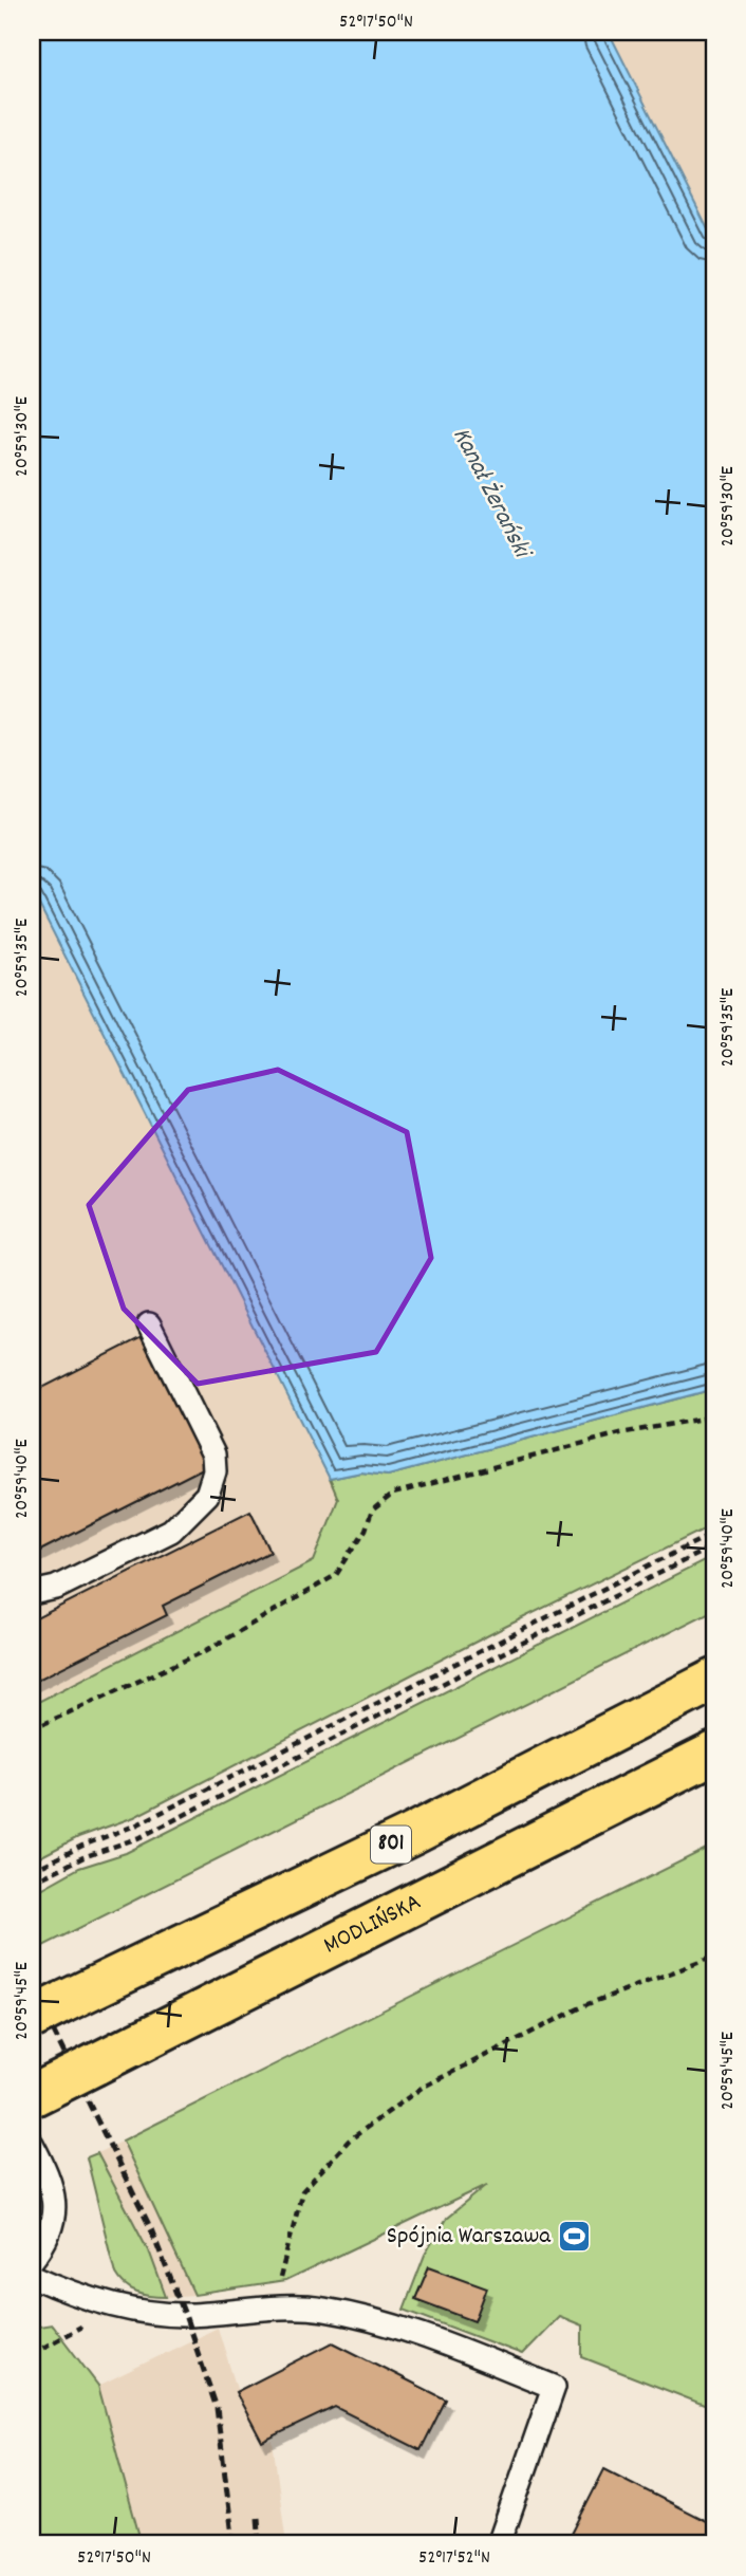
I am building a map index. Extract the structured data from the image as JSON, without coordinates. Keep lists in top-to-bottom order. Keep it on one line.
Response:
{"streets":{"main road":["801","MODLIŃSKA"]},"water":["Kanał Żerański"],"places":{"sports":["Spójnia Warszawa"]},"coordinates":["52°17'50\"N","20°59'30\"E","20°59'35\"E","20°59'40\"E","20°59'45\"E","52°17'52\"N"]}
